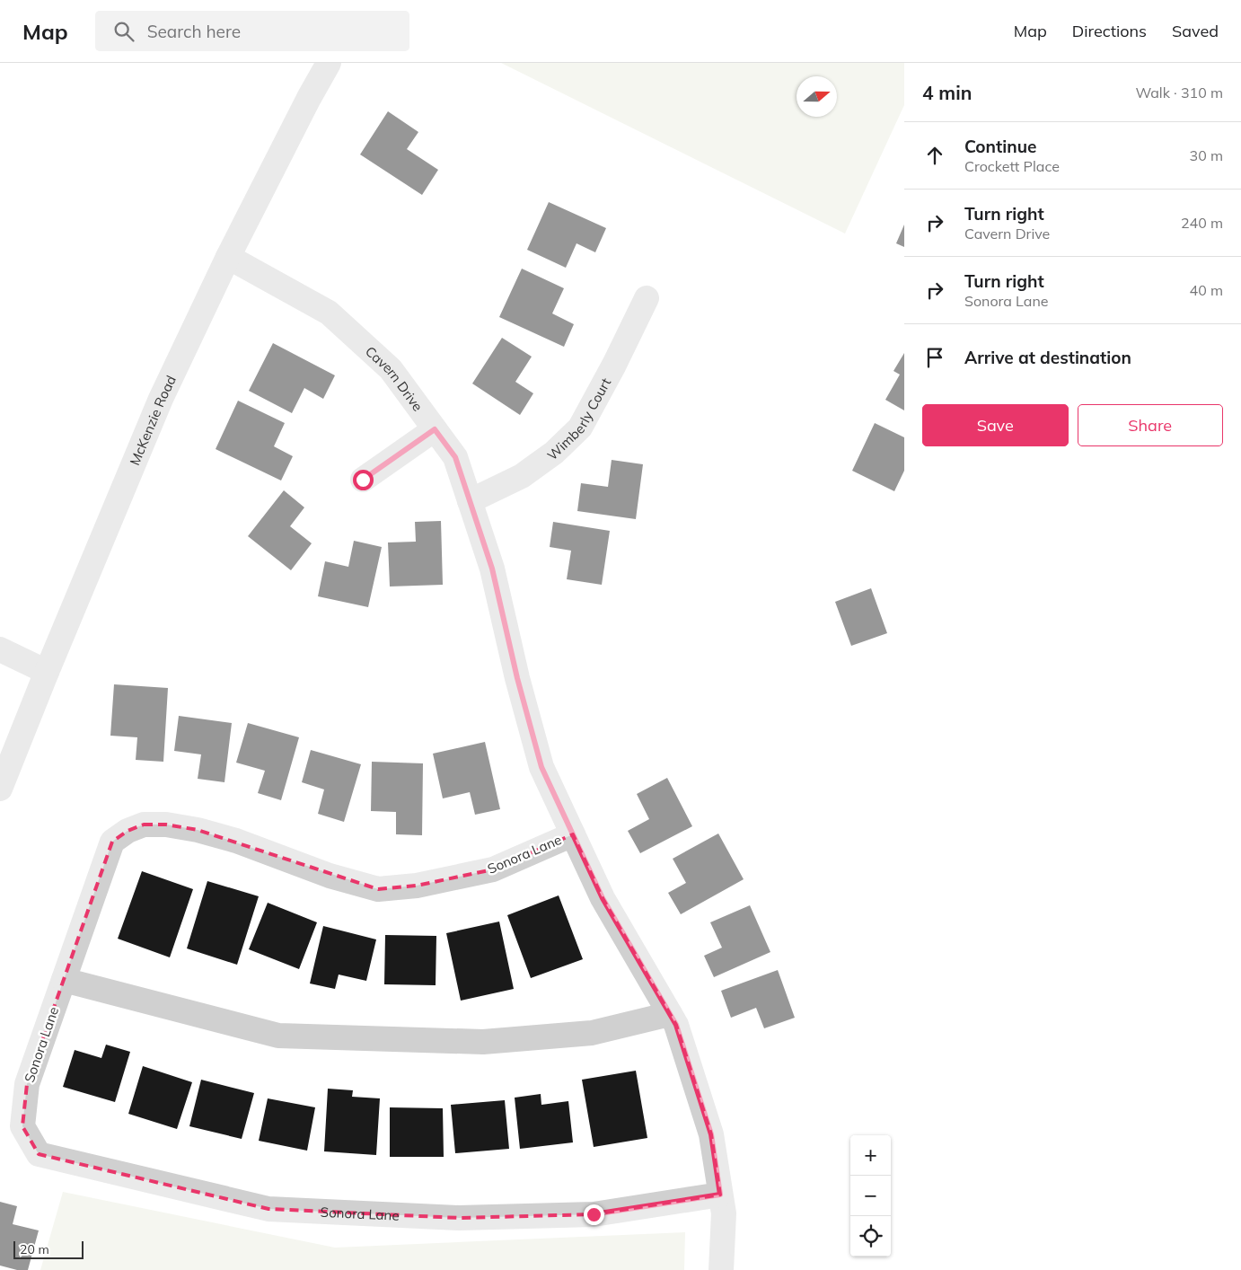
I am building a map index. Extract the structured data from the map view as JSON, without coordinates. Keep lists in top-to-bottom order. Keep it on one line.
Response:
{"streets":{"street":["Cavern Drive","Wimberly Court","McKenzie Road","Sonora Lane"]},"crossings":[["Cavern Drive","Wimberly Court"],["Cavern Drive","McKenzie Road"],["Cavern Drive","Sonora Lane"]],"scale_bar":"20 m","north":"right","page":{"header":"Map","search":"Search here","nav":["Map","Directions","Saved"],"heading":["4 min","Walk · 310 m"],"list":[["Continue","Crockett Place","30 m"],["Turn right","Cavern Drive","240 m"],["Turn right","Sonora Lane","40 m"],"Arrive at destination"],"buttons":["Save","Share"],"map_buttons":["+","−"],"scale":"20 m"}}
